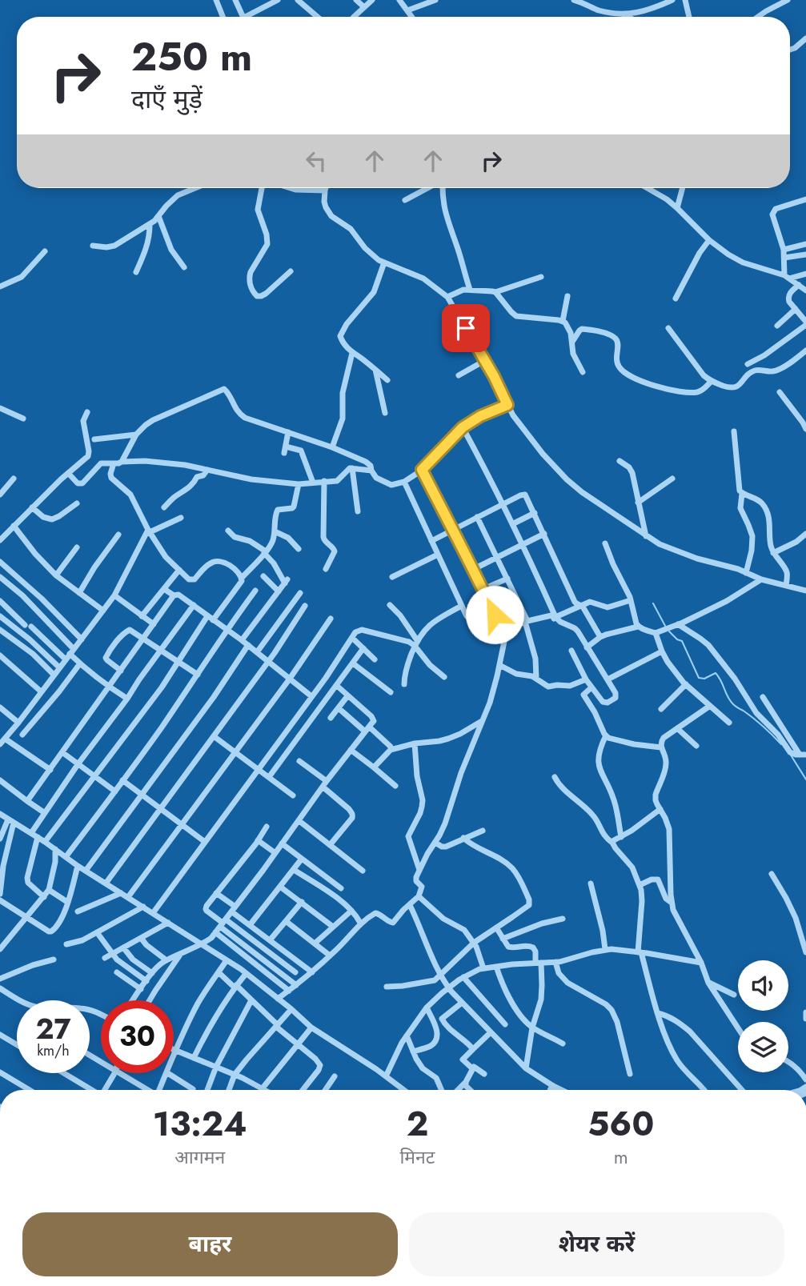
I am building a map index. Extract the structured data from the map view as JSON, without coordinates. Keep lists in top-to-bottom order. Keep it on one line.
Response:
{"page":{"turn":["250 m","दाएँ मुड़ें"],"speed":"27 km/h","limit":"30","eta":["13:24","आगमन","2","मिनट","560","m"],"buttons":["बाहर","शेयर करें"]}}
